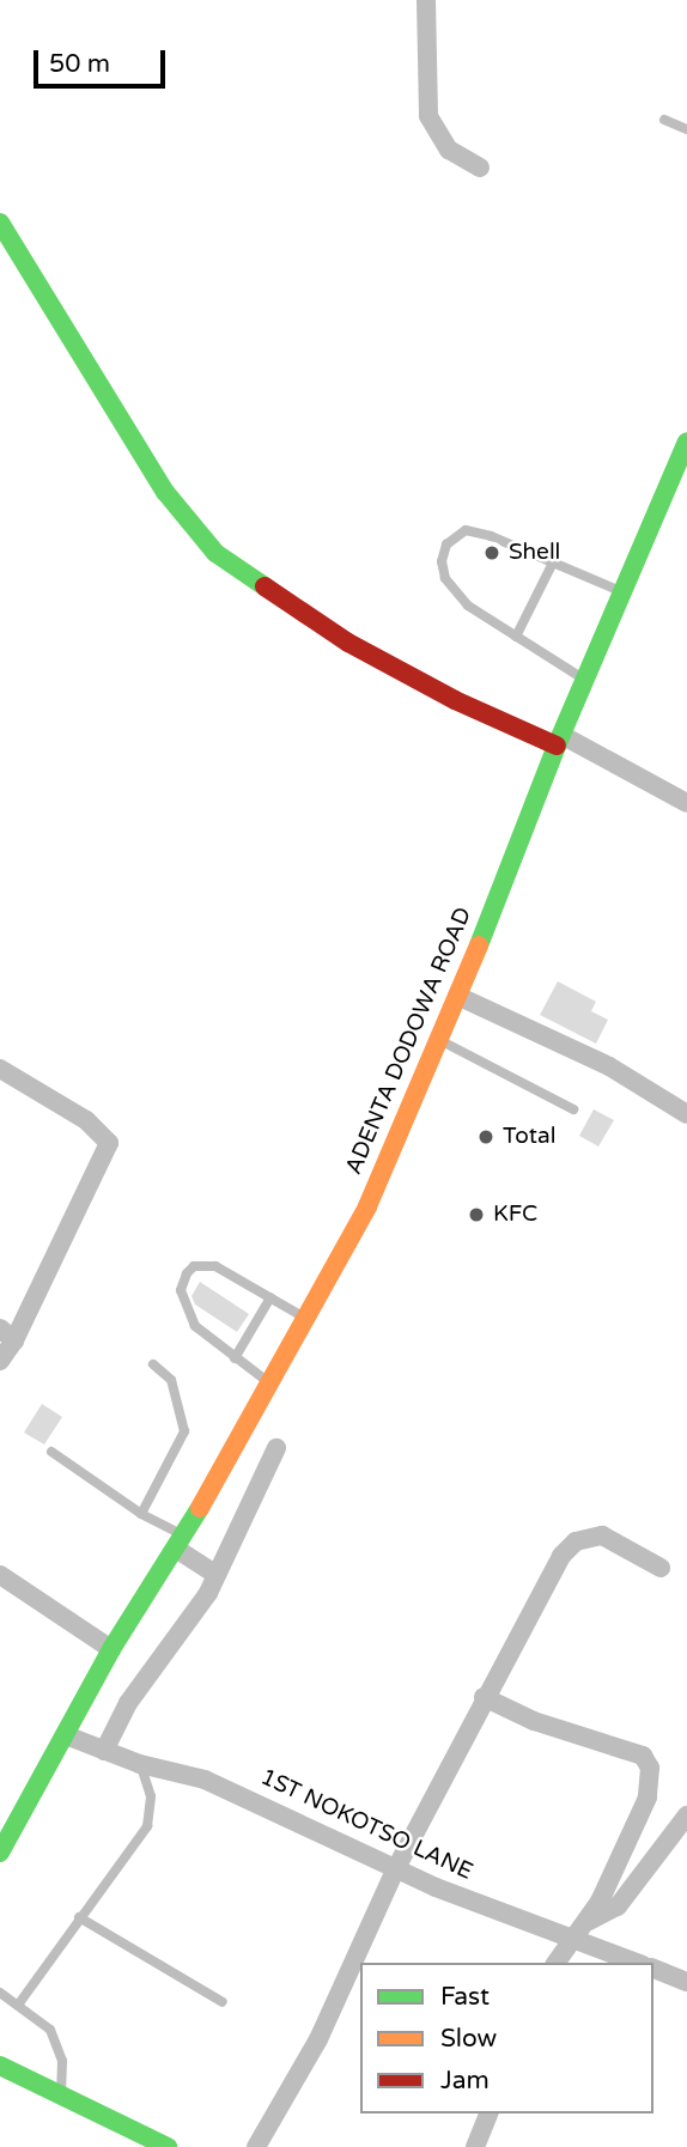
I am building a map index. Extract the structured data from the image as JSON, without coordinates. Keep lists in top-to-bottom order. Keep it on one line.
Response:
{"streets":{"main road":["ADENTA DODOWA ROAD"],"street":["1ST NOKOTSO LANE"]},"crossings":[["ADENTA DODOWA ROAD","1ST NOKOTSO LANE"]],"places":["Shell","Total","KFC"],"legend":["Fast","Slow","Jam"],"scale_bar":"50 m"}
